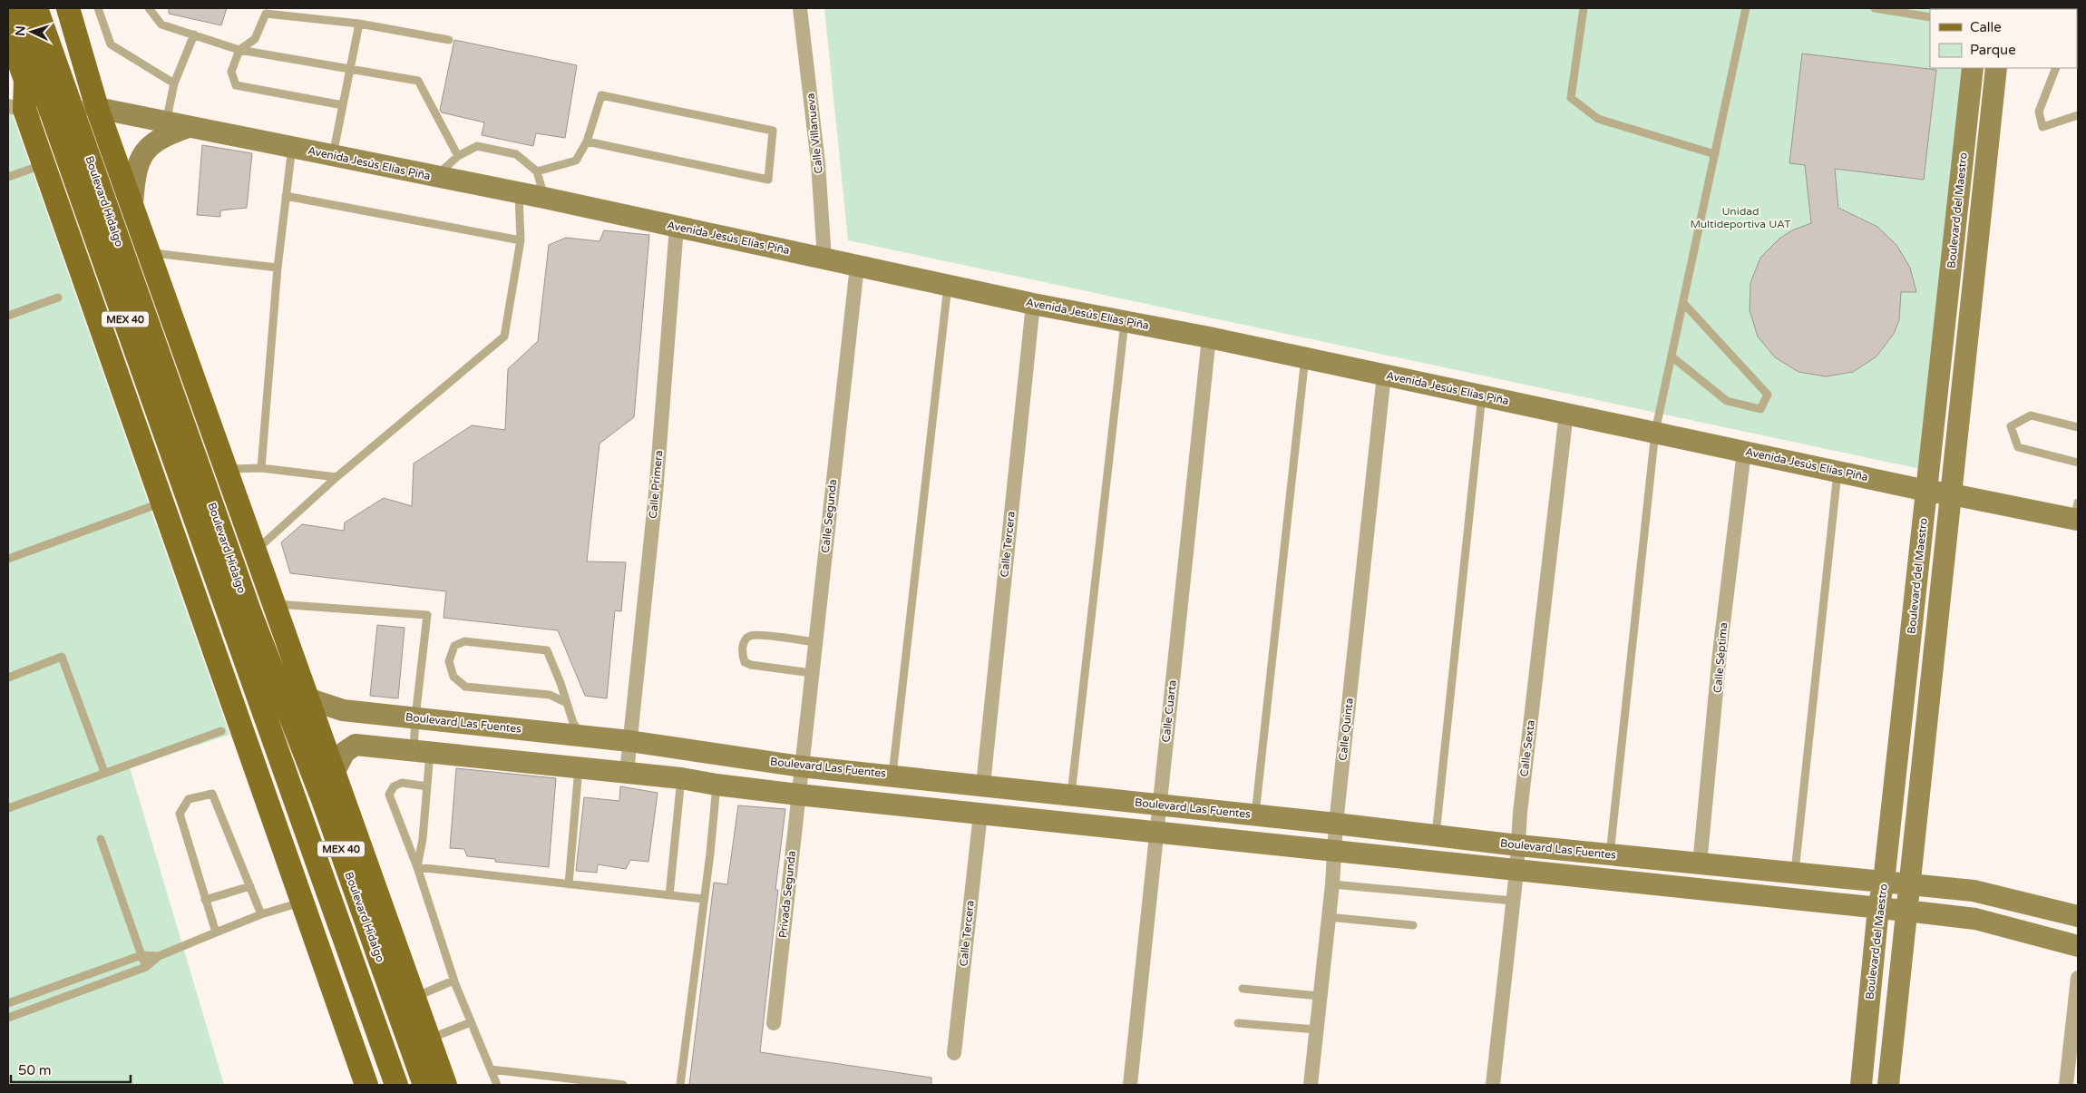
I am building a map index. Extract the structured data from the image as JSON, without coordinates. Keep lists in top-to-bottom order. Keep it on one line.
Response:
{"streets":{"main road":["Boulevard Hidalgo","MEX 40"],"street":["Calle Villanueva","Avenida Jesús Elías Piña","Boulevard del Maestro","Calle Primera","Calle Segunda","Calle Tercera","Calle Séptima","Calle Cuarta","Boulevard Las Fuentes","Calle Quinta","Calle Sexta","Privada Segunda"]},"crossings":[["Calle Villanueva","Avenida Jesús Elías Piña"],["Avenida Jesús Elías Piña","Boulevard Hidalgo"],["Avenida Jesús Elías Piña","Boulevard del Maestro"],["Avenida Jesús Elías Piña","Calle Primera"],["Avenida Jesús Elías Piña","Calle Segunda"],["Avenida Jesús Elías Piña","Calle Tercera"],["Avenida Jesús Elías Piña","Calle Séptima"],["Avenida Jesús Elías Piña","Calle Cuarta"],["Avenida Jesús Elías Piña","Calle Quinta"],["Avenida Jesús Elías Piña","Calle Sexta"],["Boulevard Hidalgo","Boulevard Las Fuentes"],["Boulevard del Maestro","Boulevard Las Fuentes"],["Calle Primera","Boulevard Las Fuentes"],["Calle Segunda","Boulevard Las Fuentes"],["Calle Segunda","Privada Segunda"],["Calle Tercera","Boulevard Las Fuentes"],["Calle Séptima","Boulevard Las Fuentes"],["Calle Cuarta","Boulevard Las Fuentes"],["Boulevard Las Fuentes","Calle Quinta"],["Boulevard Las Fuentes","Calle Sexta"],["Boulevard Las Fuentes","Privada Segunda"]],"parks":["Unidad Multideportiva UAT"],"legend":["Calle","Parque"],"scale_bar":"50 m","north":"left"}
